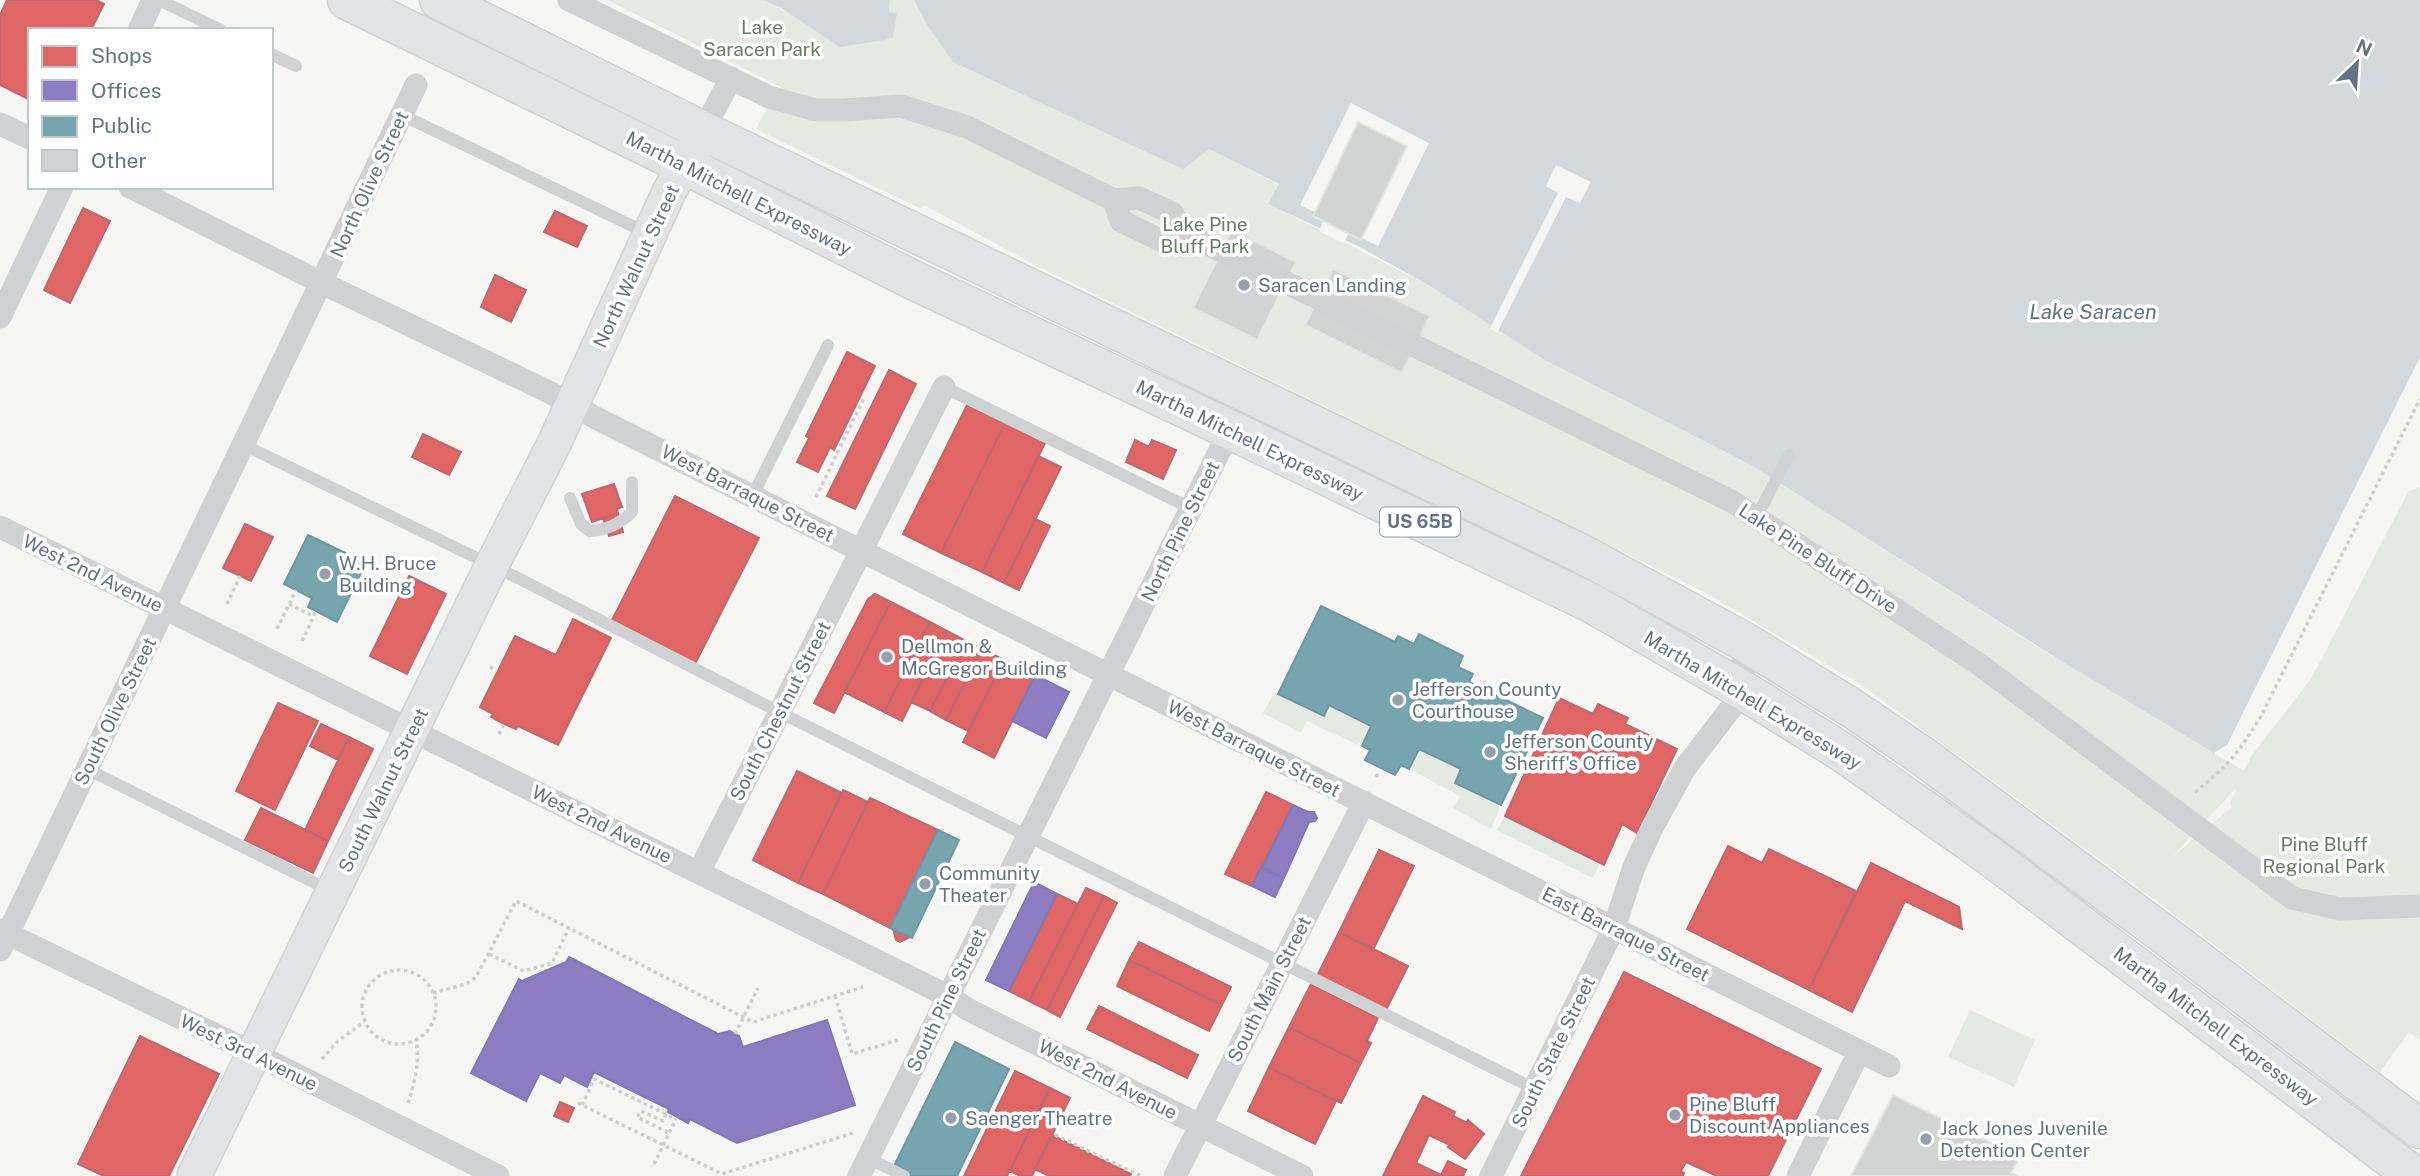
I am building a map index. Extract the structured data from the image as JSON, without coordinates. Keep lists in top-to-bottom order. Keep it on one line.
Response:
{"streets":{"highway":["Martha Mitchell Expressway","US 65B"],"street":["North Olive Street","North Walnut Street","West Barraque Street","North Pine Street","Lake Pine Bluff Drive","West 2nd Avenue","South Olive Street","South Chestnut Street","South Walnut Street","East Barraque Street","South Main Street","South Pine Street","West 3rd Avenue","South State Street"]},"crossings":[["North Olive Street","West Barraque Street"],["North Olive Street","South Olive Street"],["Martha Mitchell Expressway","North Walnut Street"],["Martha Mitchell Expressway","North Pine Street"],["Martha Mitchell Expressway","South State Street"],["North Walnut Street","West Barraque Street"],["North Walnut Street","South Walnut Street"],["West Barraque Street","North Pine Street"],["West Barraque Street","South Olive Street"],["West Barraque Street","South Chestnut Street"],["West Barraque Street","South Walnut Street"],["West Barraque Street","East Barraque Street"],["West Barraque Street","South Main Street"],["West Barraque Street","South Pine Street"],["North Pine Street","South Pine Street"],["West 2nd Avenue","South Olive Street"],["West 2nd Avenue","South Chestnut Street"],["West 2nd Avenue","South Walnut Street"],["West 2nd Avenue","South Main Street"],["West 2nd Avenue","South Pine Street"],["South Olive Street","West 3rd Avenue"],["South Walnut Street","West 3rd Avenue"],["East Barraque Street","South Main Street"],["East Barraque Street","South State Street"]],"water":["Lake Saracen"],"parks":["Lake Saracen Park","Lake Pine Bluff Park","Pine Bluff Regional Park"],"places":["Saracen Landing","W.H. Bruce Building","Dellmon & McGregor Building","Jefferson County Courthouse","Jefferson County Sheriff's Office","Community Theater","Pine Bluff Discount Appliances","Saenger Theatre","Jack Jones Juvenile Detention Center"],"legend":["Shops","Offices","Public","Other"],"north":"top right"}
